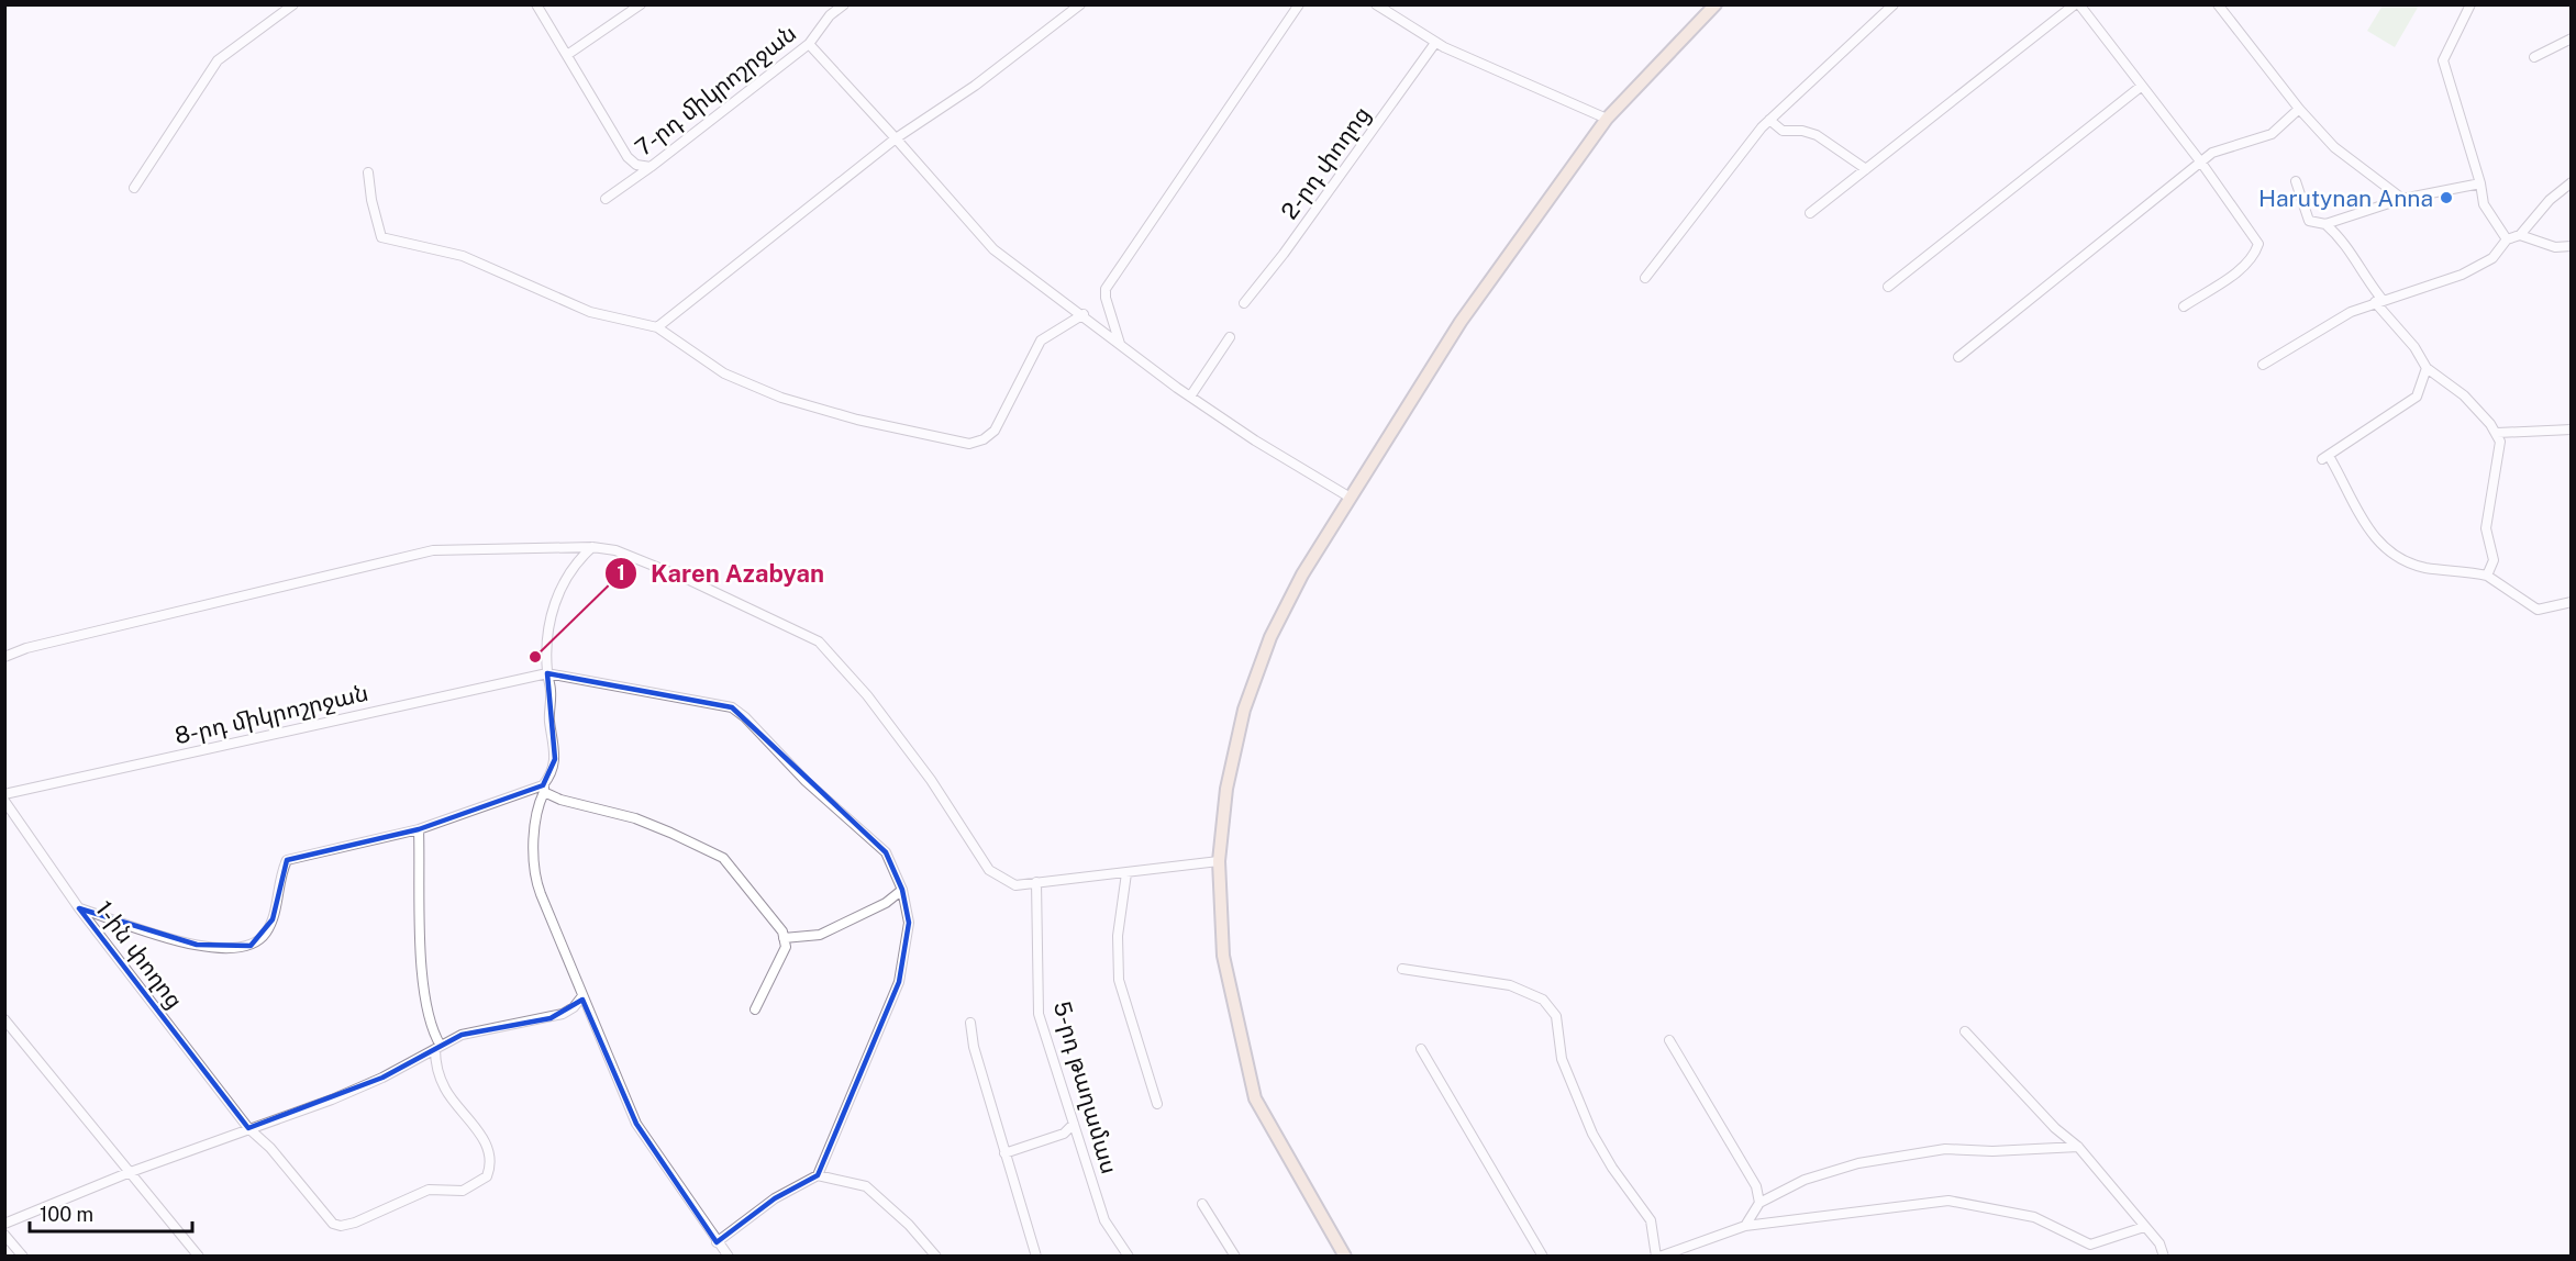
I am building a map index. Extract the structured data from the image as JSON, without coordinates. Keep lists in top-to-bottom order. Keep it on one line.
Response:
{"streets":{"street":["7-րդ միկրոշրջան","2-րդ փողոց","8-րդ միկրոշրջան","1-ին փողոց","5-րդ թաղամաս"]},"places":["Harutynan Anna","Karen Azabyan"],"scale_bar":"100 m"}
